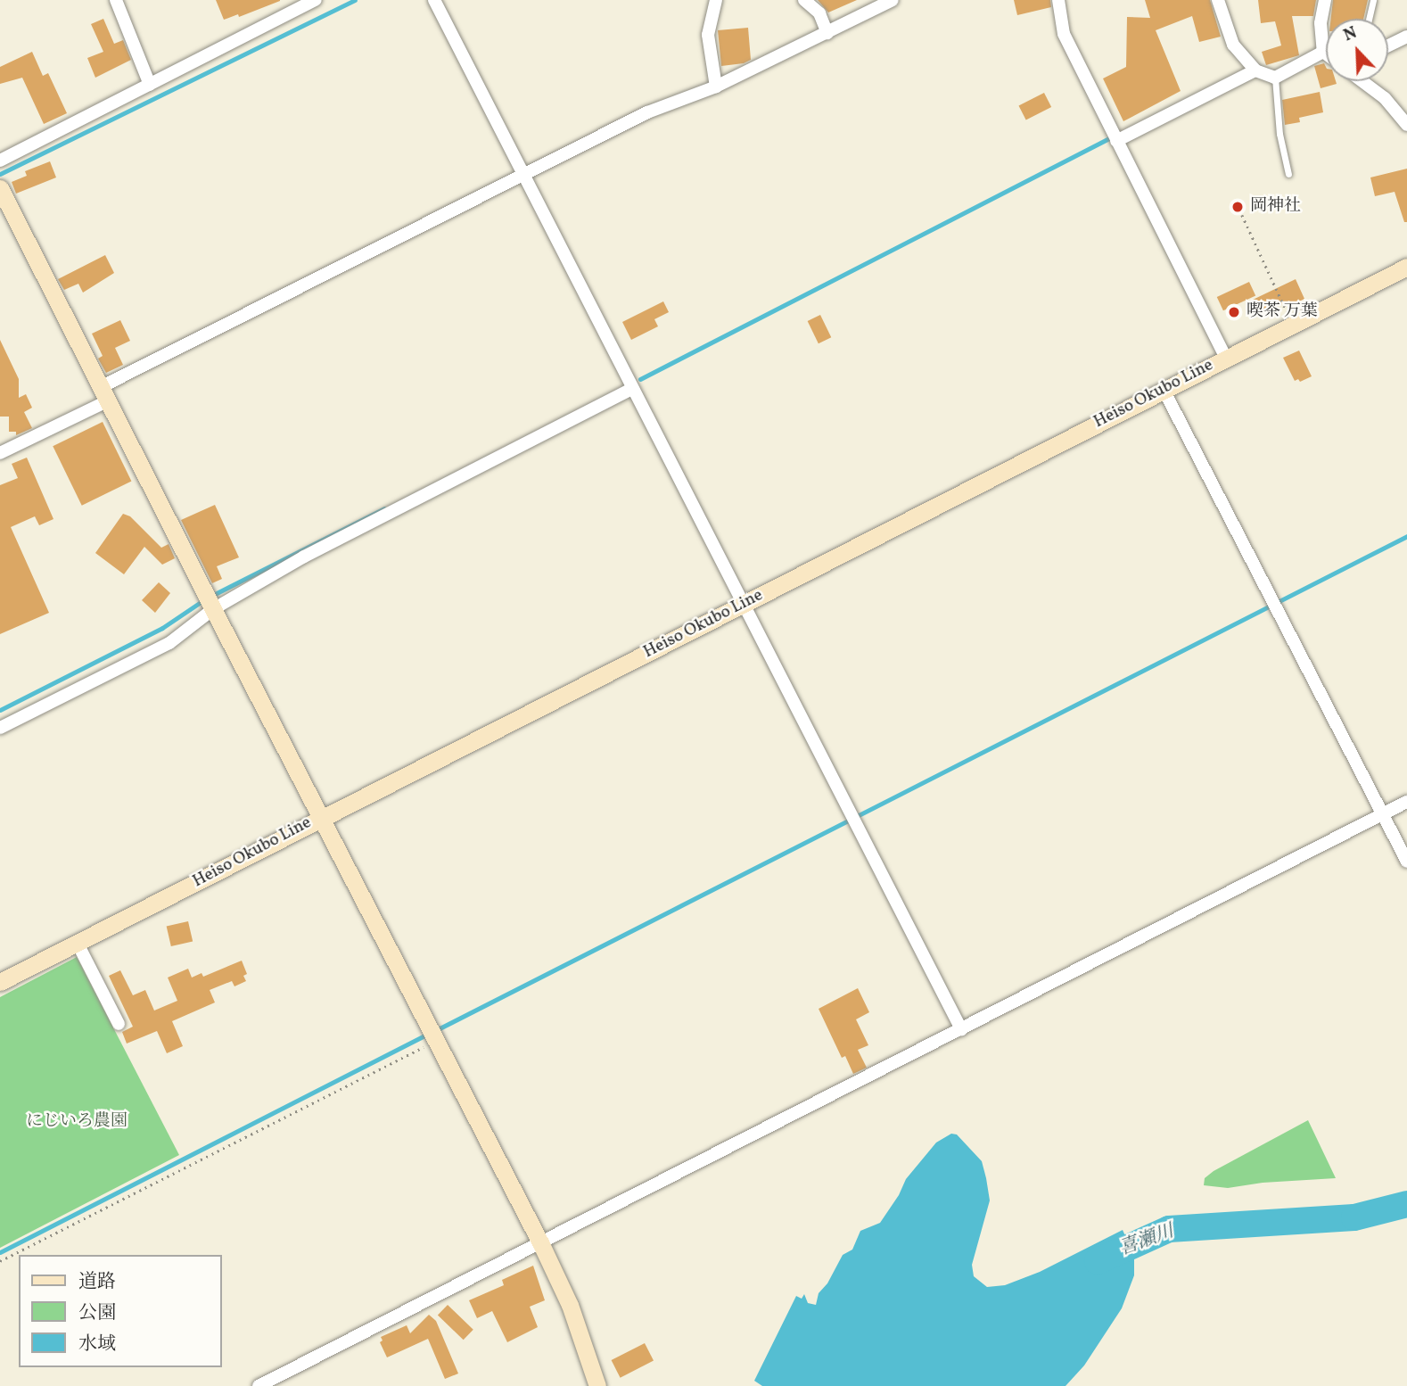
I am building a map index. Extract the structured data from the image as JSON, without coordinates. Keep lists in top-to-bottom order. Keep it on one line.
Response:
{"streets":{"main road":["Heiso Okubo Line"]},"water":["喜瀬川"],"parks":["にじいろ農園"],"places":["岡神社","喫茶 万葉"],"legend":["道路","公園","水域"],"north":"top left"}
